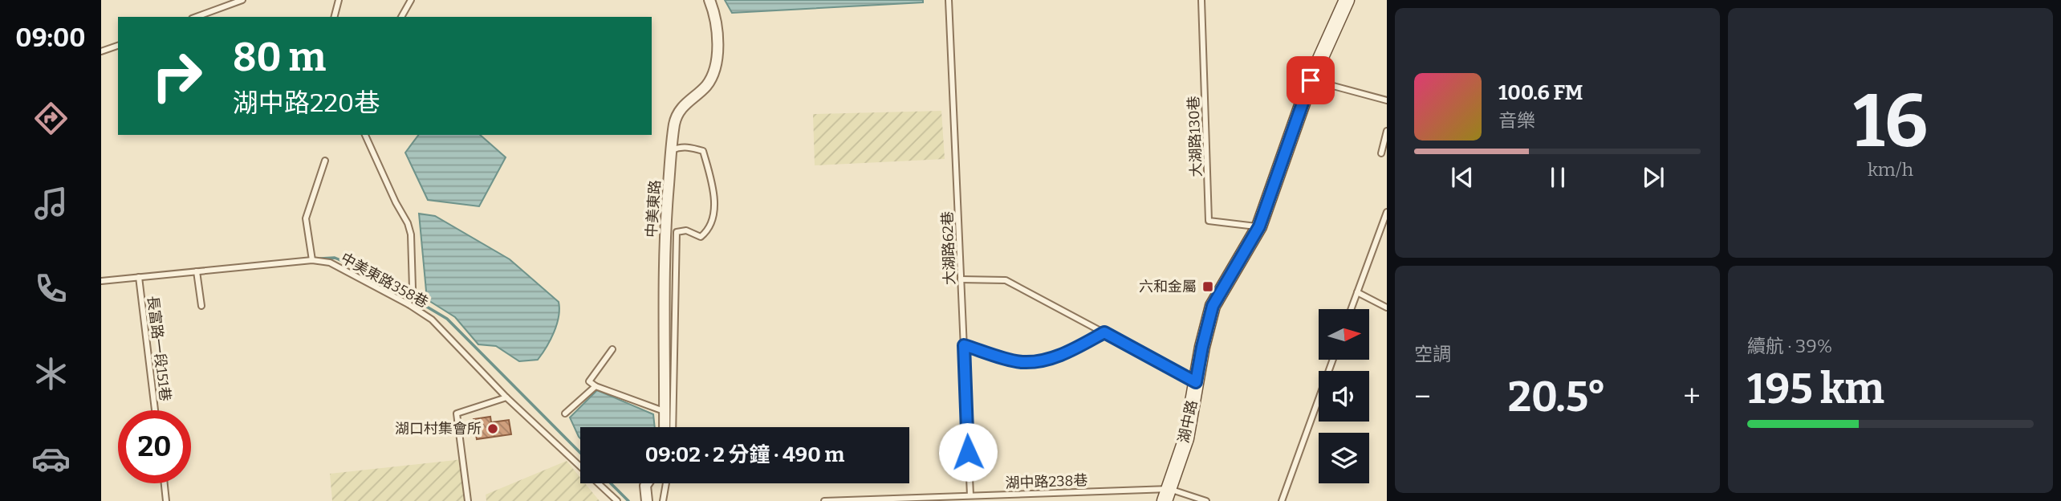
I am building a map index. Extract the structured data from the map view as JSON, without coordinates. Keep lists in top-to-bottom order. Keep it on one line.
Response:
{"streets":{"street":["中美東路","湖中路"],"lane":["大湖路130巷","大湖路62巷","中美東路358巷","長富路一段151巷","湖中路238巷"]},"crossings":[["大湖路130巷","湖中路"],["大湖路62巷","湖中路238巷"],["中美東路358巷","長富路一段151巷"],["湖中路","湖中路238巷"]],"places":{"transit":["六和金屬"],"other":["湖口村集會所"]},"north":"right","page":{"tabs":"09:00","tile":[["16","km/h"],"空調",["續航 · 39%","195 km"]],"turn":["80 m","湖中路220巷"],"song":["100.6 FM","音樂"],"heat":["−","20.5°","+"],"limit":"20","trip":"09:02 · 2 分鐘 · 490 m"}}
